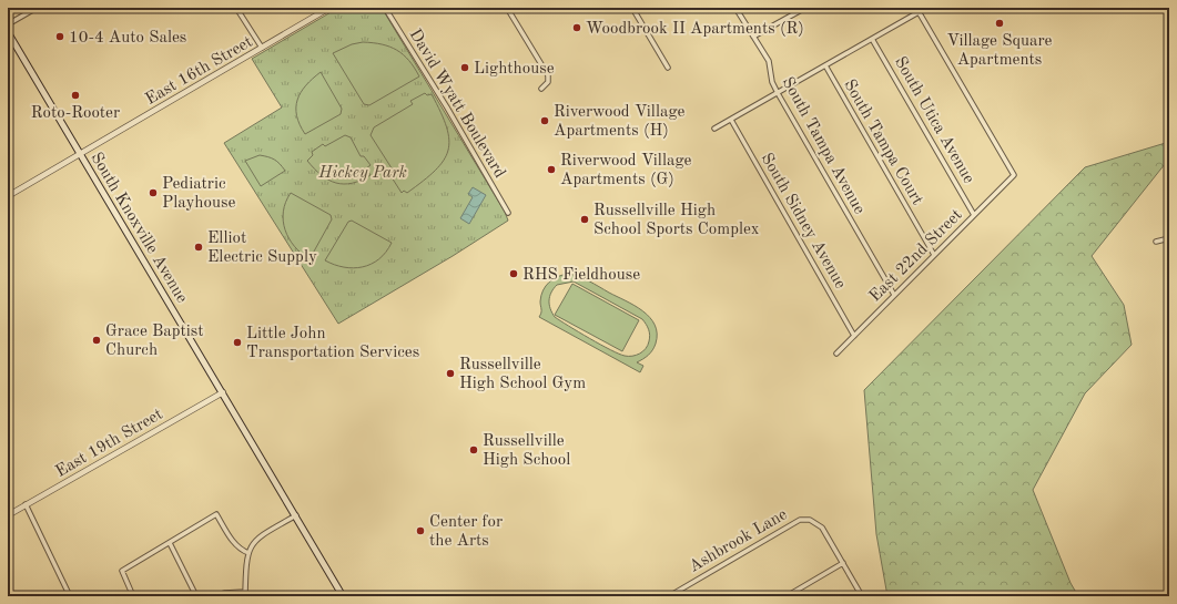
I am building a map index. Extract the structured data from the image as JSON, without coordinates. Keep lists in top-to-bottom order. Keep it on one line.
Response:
{"streets":{"main road":["South Knoxville Avenue"],"street":["East 16th Street","David Wyatt Boulevard","South Utica Avenue","South Tampa Court","South Tampa Avenue","South Sidney Avenue","East 22nd Street","East 19th Street","Ashbrook Lane"]},"crossings":[["East 16th Street","South Knoxville Avenue"],["South Utica Avenue","East 22nd Street"],["South Tampa Court","East 22nd Street"],["South Tampa Avenue","East 22nd Street"],["South Sidney Avenue","East 22nd Street"],["South Knoxville Avenue","East 19th Street"]],"parks":["Hickey Park"],"places":["Village Square Apartments","Woodbrook II Apartments (R)","10-4 Auto Sales","Lighthouse","Roto-Rooter","Riverwood Village Apartments (H)","Riverwood Village Apartments (G)","Pediatric Playhouse","Russellville High School Sports Complex","Elliot Electric Supply","RHS Fieldhouse","Grace Baptist Church","Little John Transportation Services","Russellville High School Gym","Russellville High School","Center for the Arts"]}
